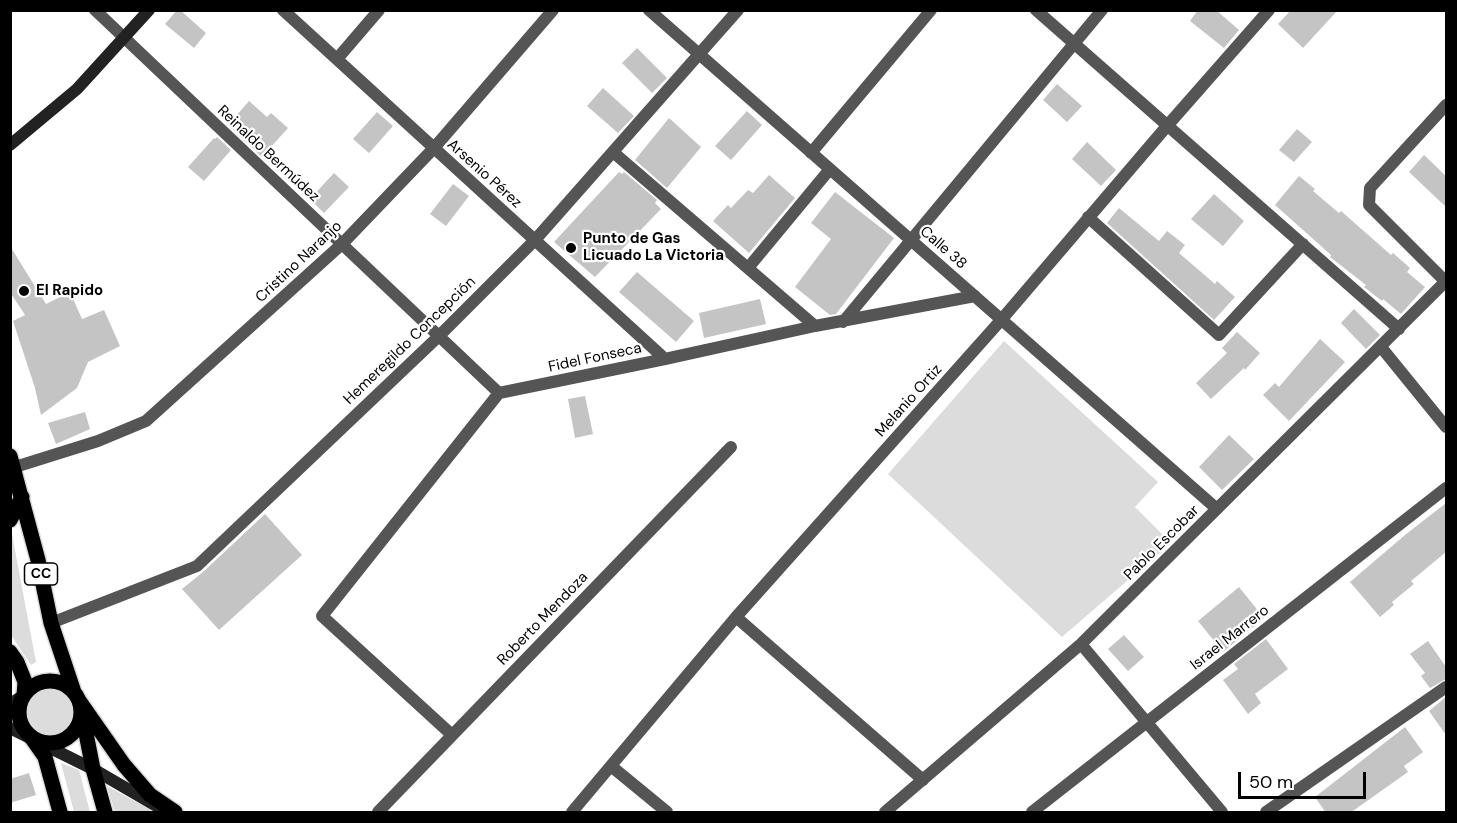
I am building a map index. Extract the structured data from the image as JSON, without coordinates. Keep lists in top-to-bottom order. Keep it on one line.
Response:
{"streets":{"main road":["CC"],"street":["Reinaldo Bermúdez","Arsenio Pérez","Calle 38","Cristino Naranjo","Hemeregildo Concepción","Fidel Fonseca","Melanio Ortiz","Pablo Escobar","Roberto Mendoza","Israel Marrero"]},"crossings":[["Reinaldo Bermúdez","Cristino Naranjo"],["Reinaldo Bermúdez","Hemeregildo Concepción"],["Reinaldo Bermúdez","Fidel Fonseca"],["Arsenio Pérez","Cristino Naranjo"],["Arsenio Pérez","Hemeregildo Concepción"],["Arsenio Pérez","Fidel Fonseca"],["Calle 38","Hemeregildo Concepción"],["Calle 38","Fidel Fonseca"],["Calle 38","Melanio Ortiz"],["Calle 38","Pablo Escobar"],["Cristino Naranjo","CC"],["Hemeregildo Concepción","CC"]],"places":["Punto de Gas Licuado La Victoria","El Rapido"],"scale_bar":"50 m"}
